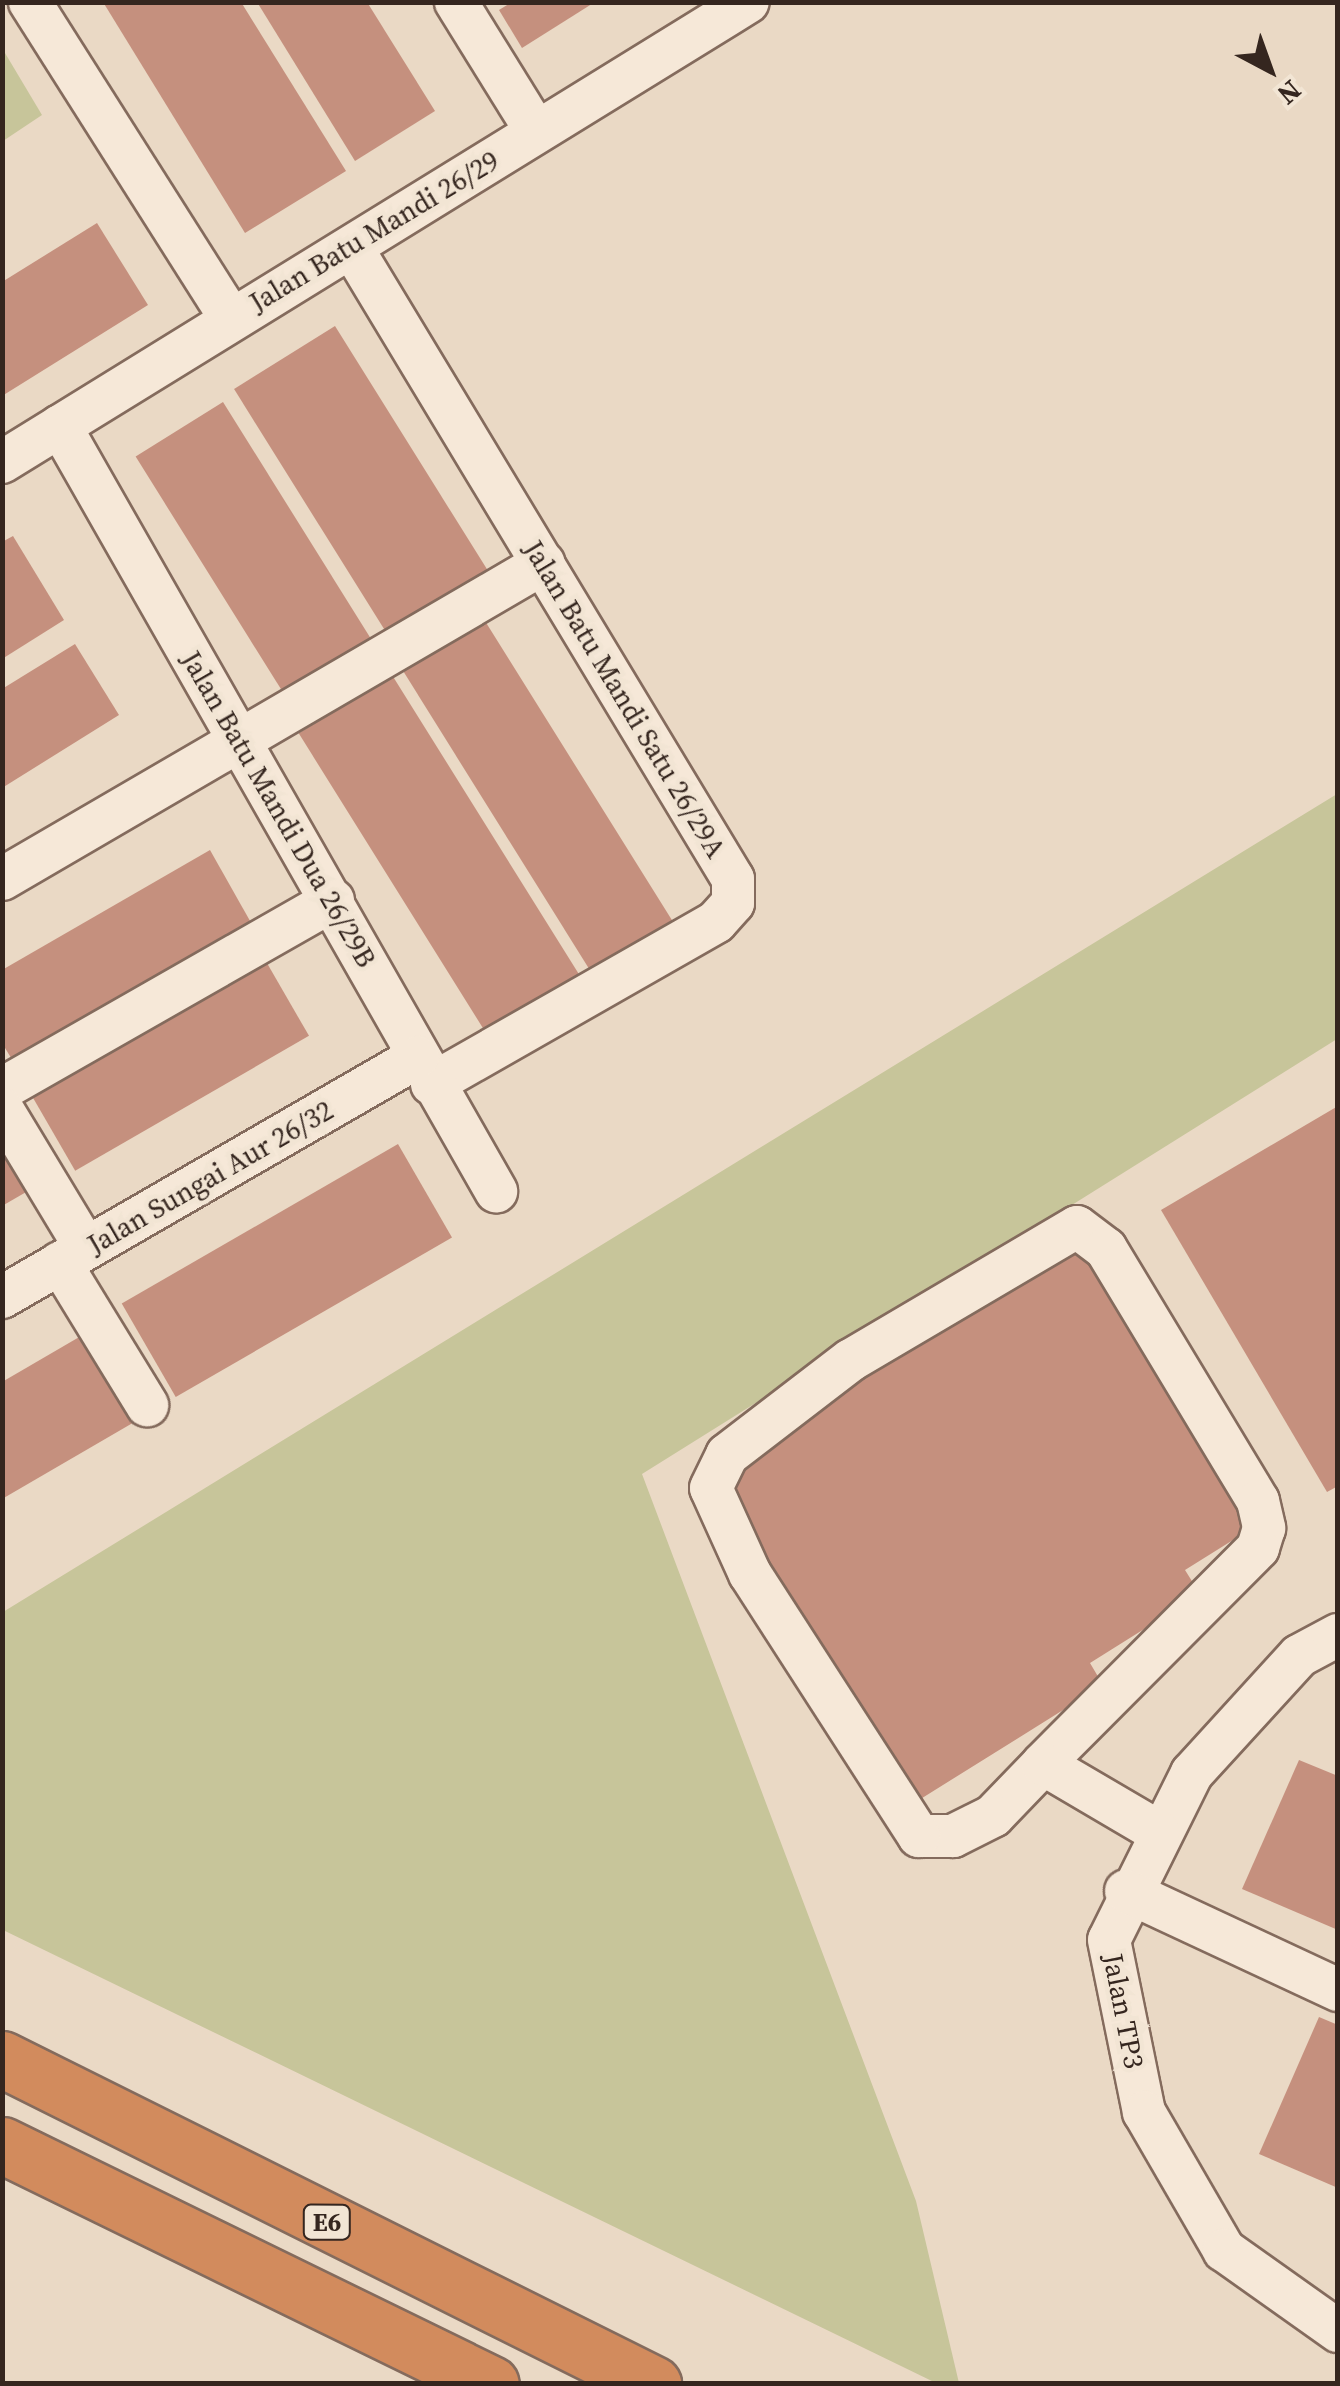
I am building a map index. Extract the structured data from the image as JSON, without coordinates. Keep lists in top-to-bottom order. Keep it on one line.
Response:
{"streets":{"highway":["E6"],"street":["Jalan Batu Mandi 26/29","Jalan Batu Mandi Satu 26/29A","Jalan Batu Mandi Dua 26/29B","Jalan Sungai Aur 26/32","Jalan TP3"]},"crossings":[["Jalan Batu Mandi 26/29","Jalan Batu Mandi Satu 26/29A"],["Jalan Batu Mandi 26/29","Jalan Batu Mandi Dua 26/29B"],["Jalan Batu Mandi Satu 26/29A","Jalan Batu Mandi Dua 26/29B"],["Jalan Batu Mandi Satu 26/29A","Jalan Sungai Aur 26/32"],["Jalan Batu Mandi Dua 26/29B","Jalan Sungai Aur 26/32"]],"north":"bottom right"}
